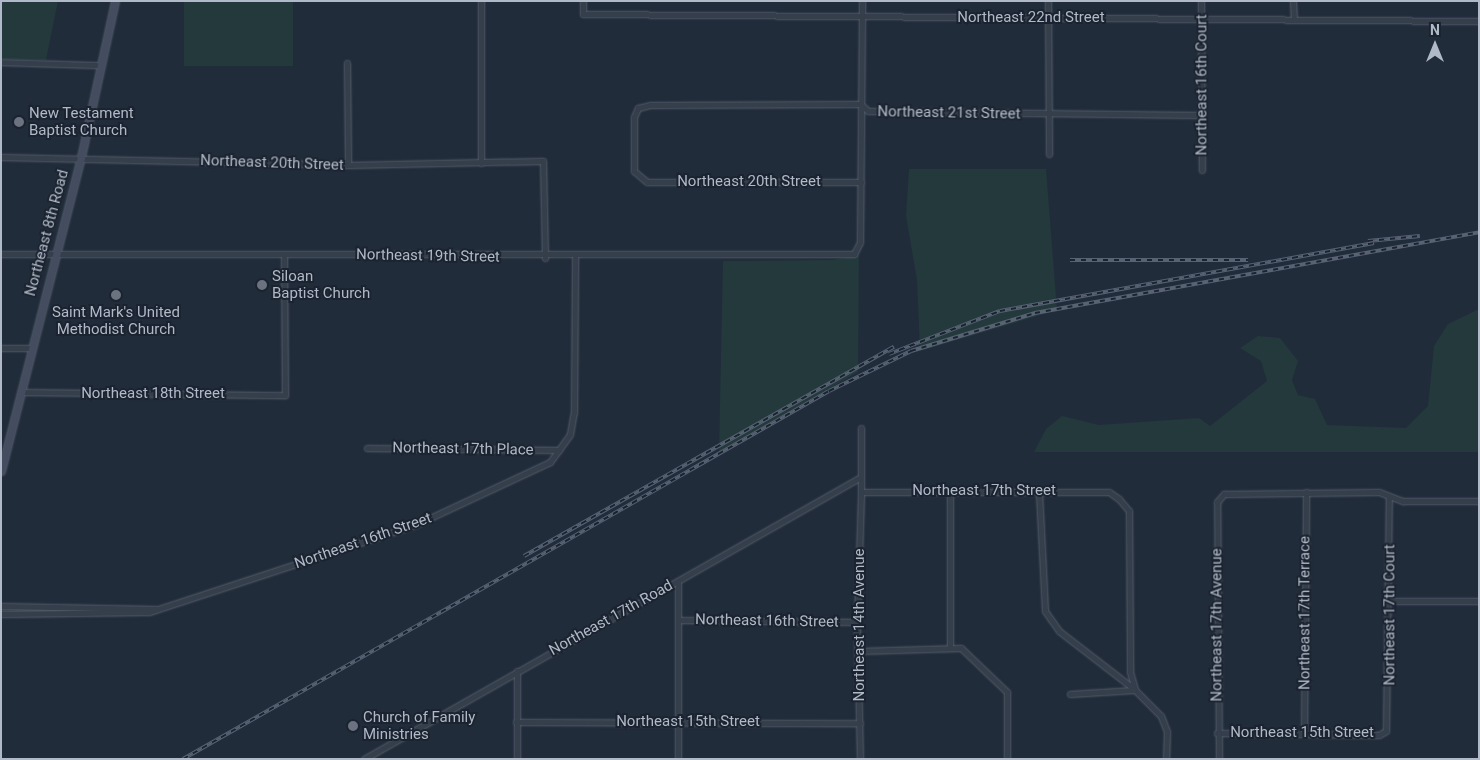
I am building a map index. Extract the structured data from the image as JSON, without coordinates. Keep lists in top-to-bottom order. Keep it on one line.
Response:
{"streets":{"main road":["Northeast 8th Road"],"street":["Northeast 22nd Street","Northeast 16th Court","Northeast 21st Street","Northeast 20th Street","Northeast 19th Street","Northeast 18th Street","Northeast 17th Place","Northeast 17th Street","Northeast 16th Street","Northeast 17th Terrace","Northeast 17th Court","Northeast 17th Road","Northeast 14th Avenue","Northeast 17th Avenue","Northeast 15th Street"]},"crossings":[["Northeast 22nd Street","Northeast 16th Court"],["Northeast 16th Court","Northeast 21st Street"],["Northeast 21st Street","Northeast 20th Street"],["Northeast 20th Street","Northeast 8th Road"],["Northeast 20th Street","Northeast 19th Street"],["Northeast 8th Road","Northeast 19th Street"],["Northeast 8th Road","Northeast 18th Street"],["Northeast 19th Street","Northeast 18th Street"],["Northeast 17th Place","Northeast 16th Street"],["Northeast 17th Street","Northeast 14th Avenue"],["Northeast 16th Street","Northeast 14th Avenue"],["Northeast 17th Terrace","Northeast 17th Avenue"],["Northeast 17th Terrace","Northeast 15th Street"],["Northeast 17th Court","Northeast 15th Street"],["Northeast 14th Avenue","Northeast 15th Street"],["Northeast 17th Avenue","Northeast 15th Street"]],"places":["New Testament Baptist Church","Siloan Baptist Church","Saint Mark's United Methodist Church","Church of Family Ministries"],"north":"top"}
